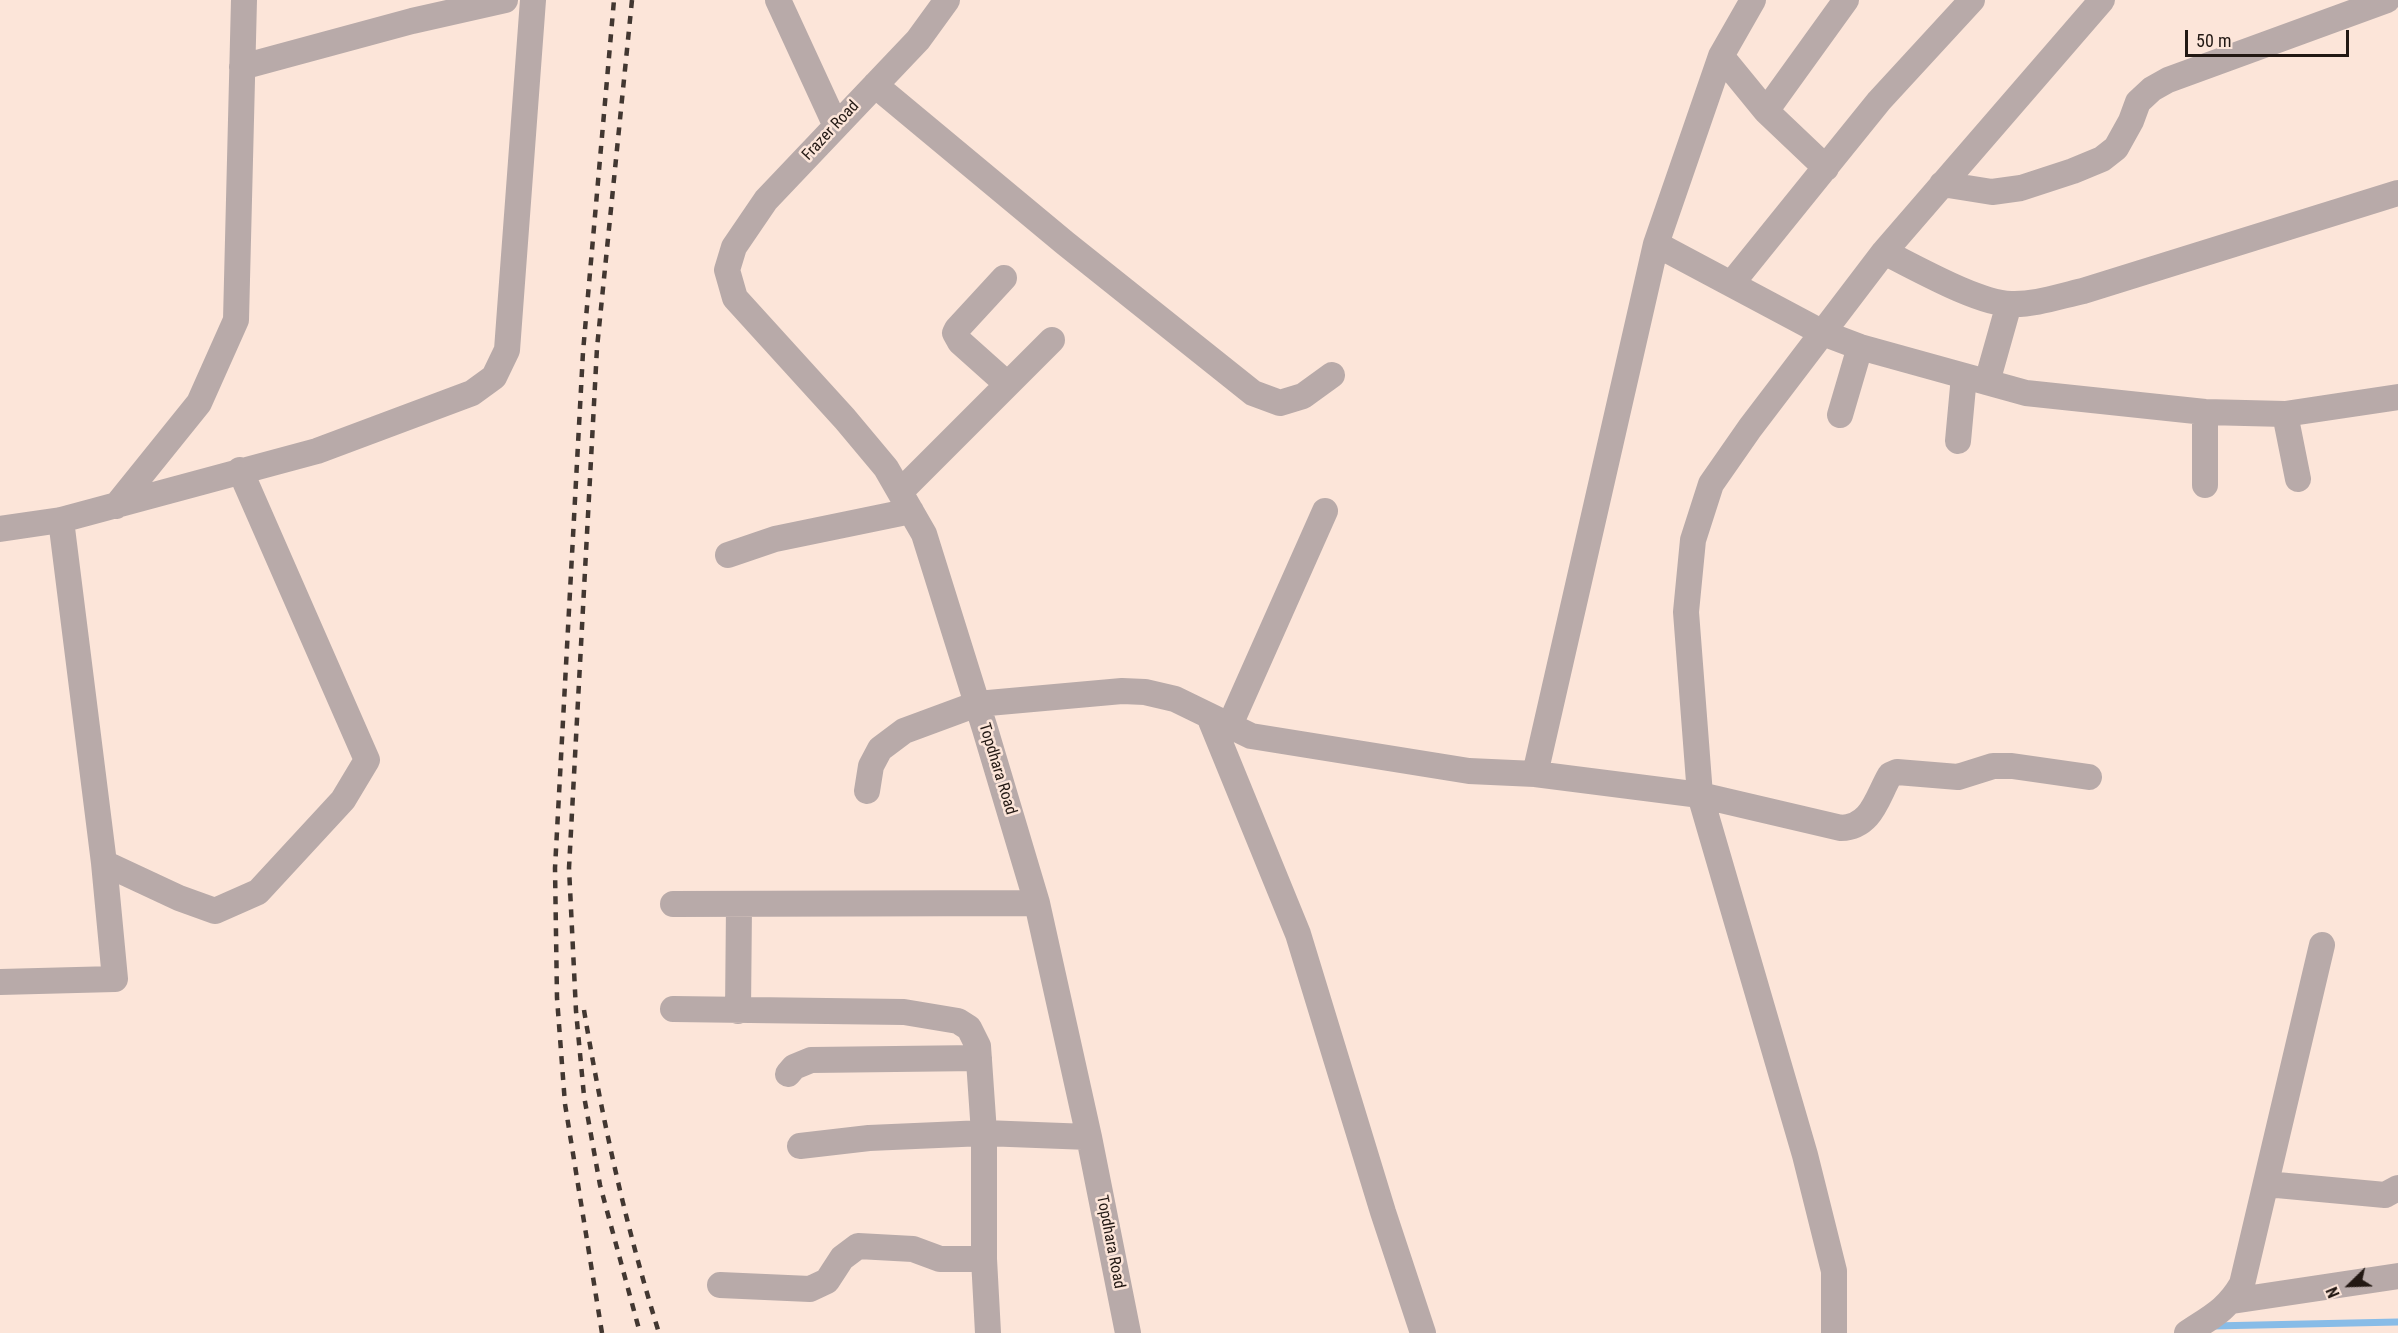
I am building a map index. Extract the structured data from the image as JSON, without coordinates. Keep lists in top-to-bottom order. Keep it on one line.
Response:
{"streets":{"street":["Frazer Road","Topdhara Road"]},"crossings":[["Frazer Road","Topdhara Road"]],"scale_bar":"50 m","north":"bottom left"}
